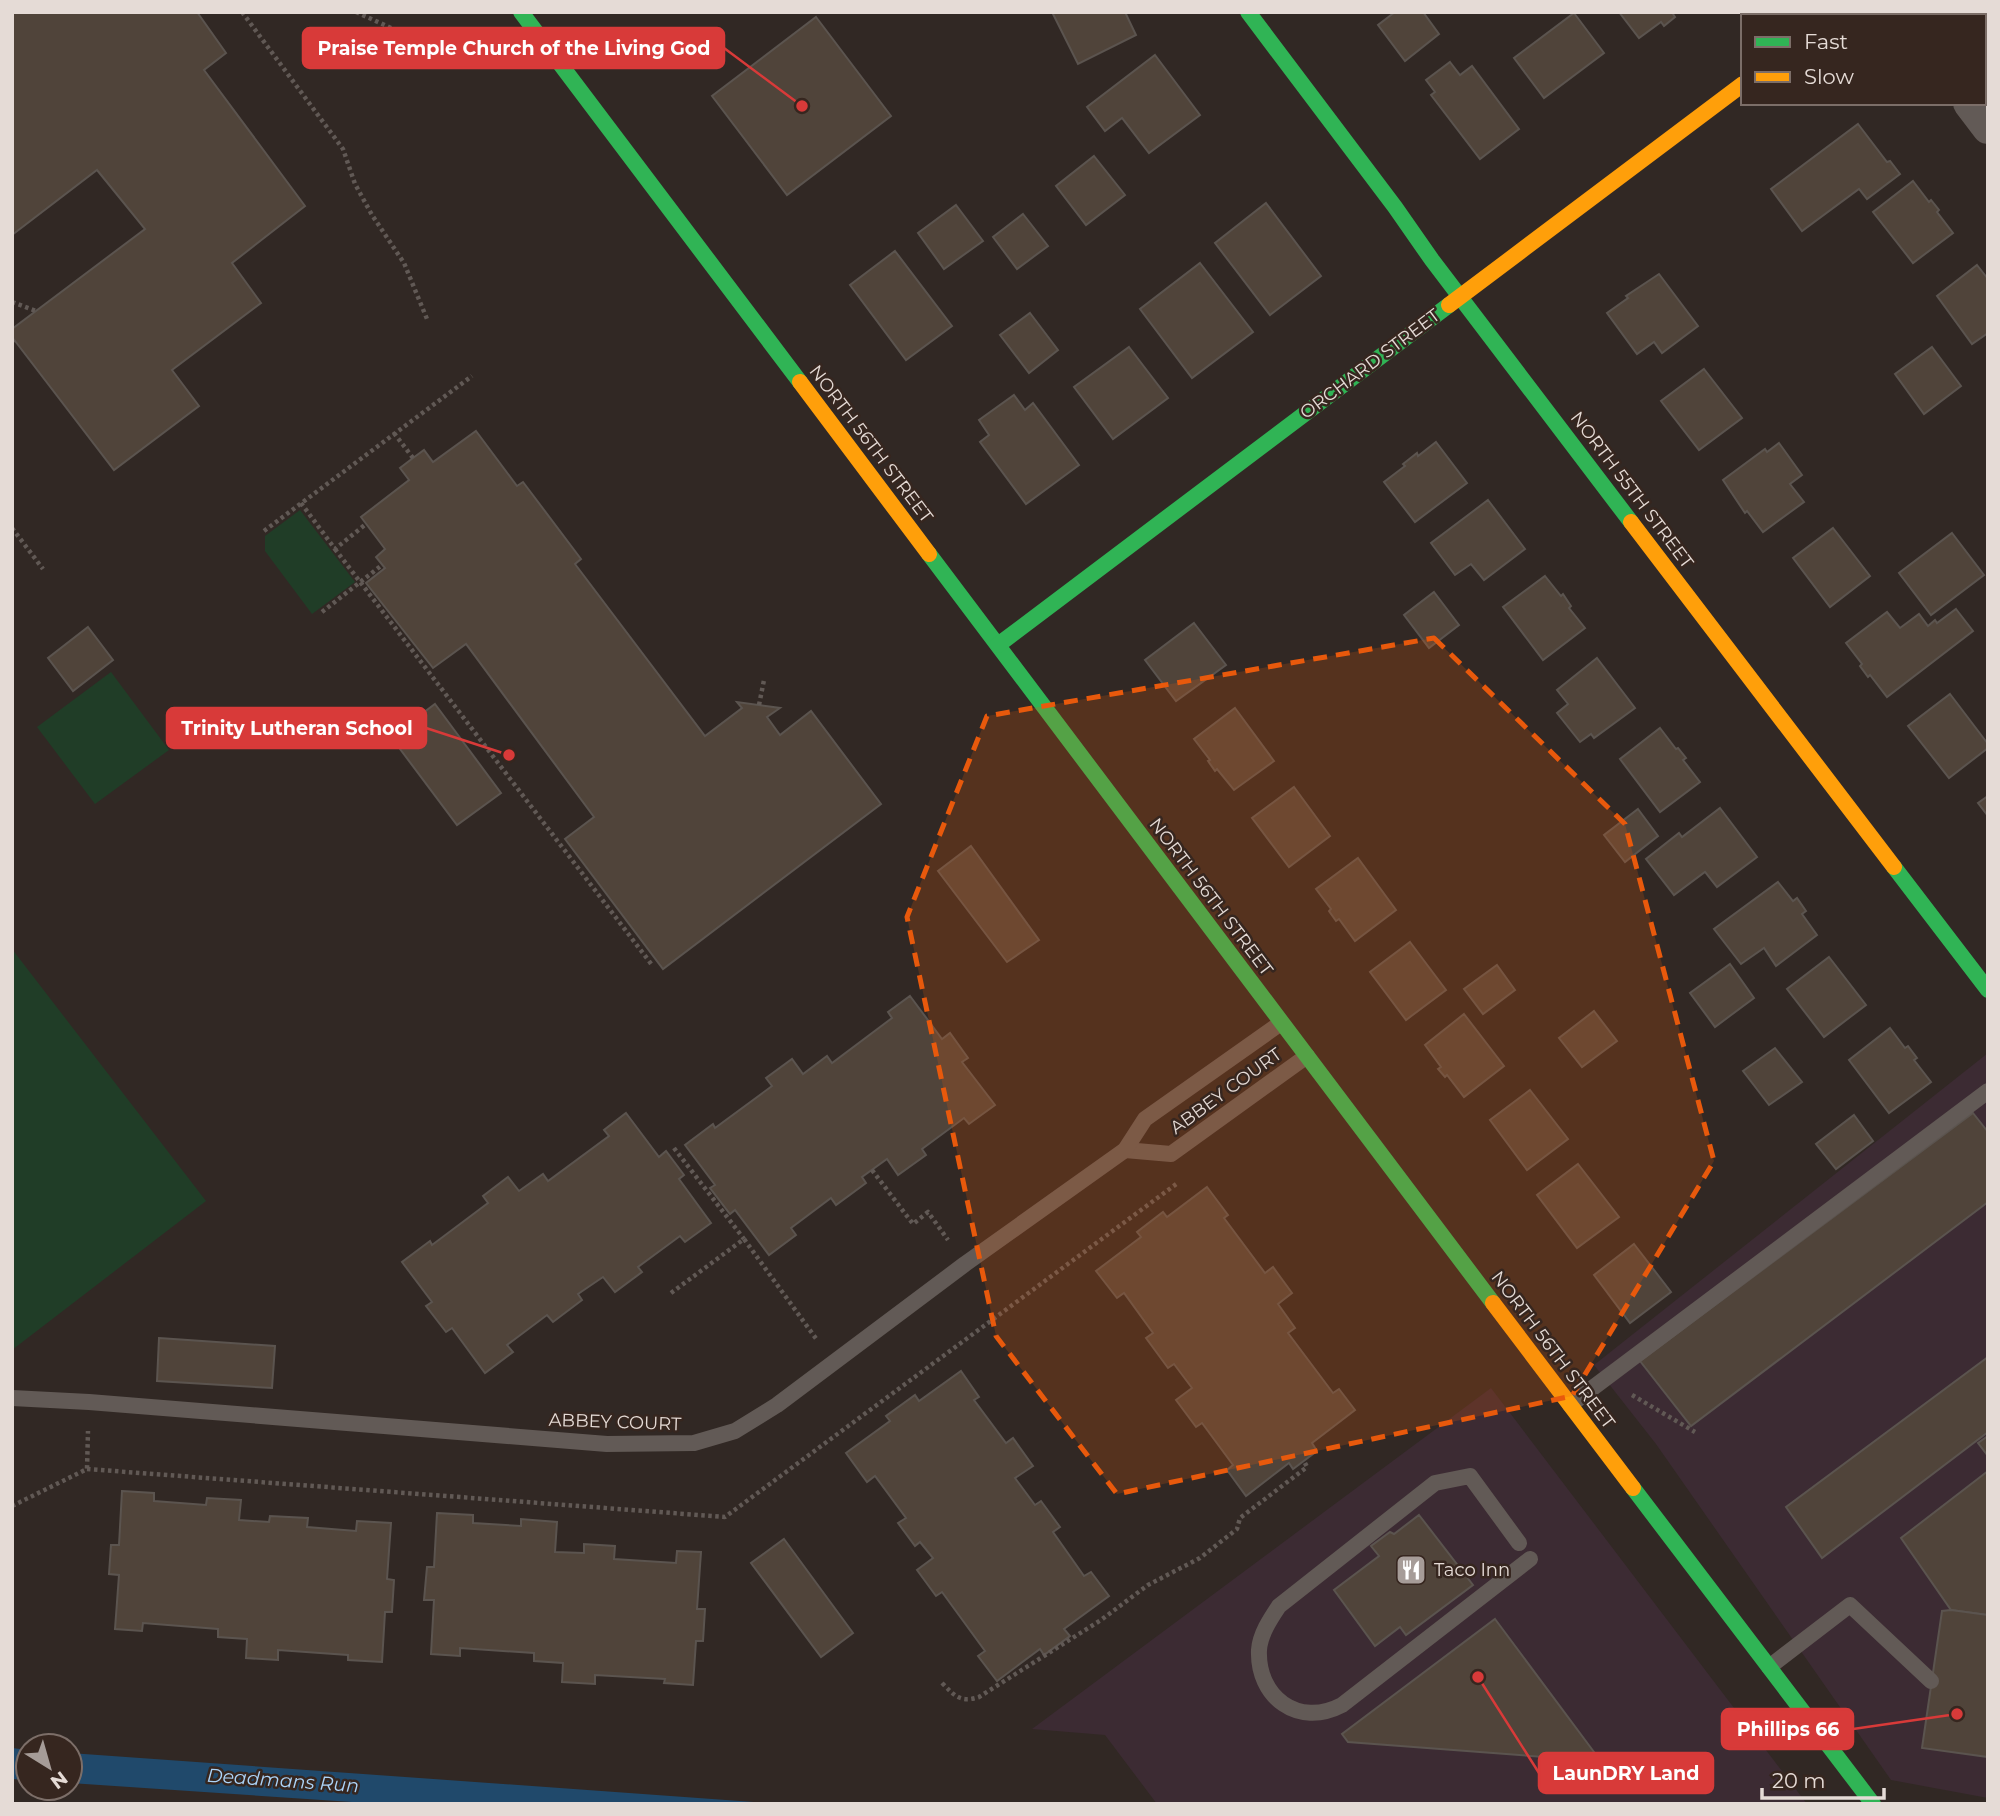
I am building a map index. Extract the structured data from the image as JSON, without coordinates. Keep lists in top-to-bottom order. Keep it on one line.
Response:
{"streets":{"main road":["ORCHARD STREET","NORTH 56TH STREET","NORTH 55TH STREET"],"lane":["ABBEY COURT"]},"crossings":[["ORCHARD STREET","NORTH 56TH STREET"],["ORCHARD STREET","NORTH 55TH STREET"],["NORTH 56TH STREET","ABBEY COURT"]],"water":["Deadmans Run"],"places":{"other":["Praise Temple Church of the Living God","Trinity Lutheran School","LaunDRY Land","Phillips 66"],"restaurant":["Taco Inn"]},"legend":["Fast","Slow"],"scale_bar":"20 m","north":"bottom right"}
